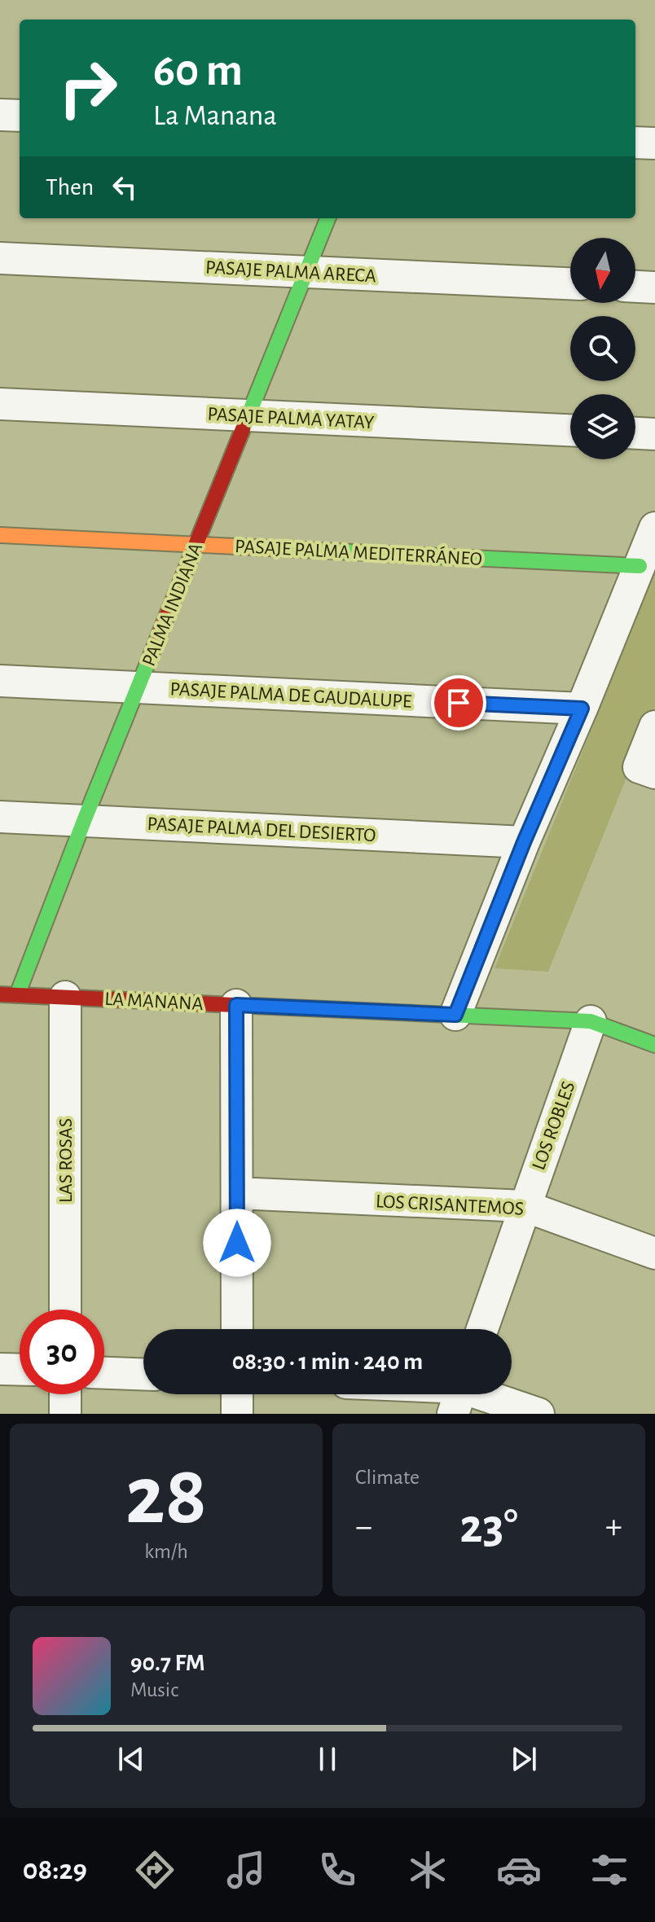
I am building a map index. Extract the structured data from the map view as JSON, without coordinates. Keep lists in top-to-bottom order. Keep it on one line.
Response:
{"streets":{"street":["PASAJE PALMA ARECA","PASAJE PALMA YATAY","PASAJE PALMA MEDITERRÁNEO","PALMA INDIANA","PASAJE PALMA DE GAUDALUPE","PASAJE PALMA DEL DESIERTO","LA MANANA","LOS ROBLES","LAS ROSAS","LOS CRISANTEMOS"]},"crossings":[["PASAJE PALMA ARECA","PALMA INDIANA"],["PASAJE PALMA YATAY","PALMA INDIANA"],["PASAJE PALMA MEDITERRÁNEO","PALMA INDIANA"],["PALMA INDIANA","PASAJE PALMA DE GAUDALUPE"],["PALMA INDIANA","PASAJE PALMA DEL DESIERTO"],["PALMA INDIANA","LA MANANA"],["LA MANANA","LOS ROBLES"],["LA MANANA","LAS ROSAS"],["LOS ROBLES","LOS CRISANTEMOS"]],"north":"bottom","page":{"turn":["60 m","La Manana"],"then":"Then","limit":"30","trip":"08:30 · 1 min · 240 m","tile":[["28","km/h"],"Climate"],"heat":["−","23°","+"],"song":["90.7 FM","Music"],"tabs":"08:29"}}
